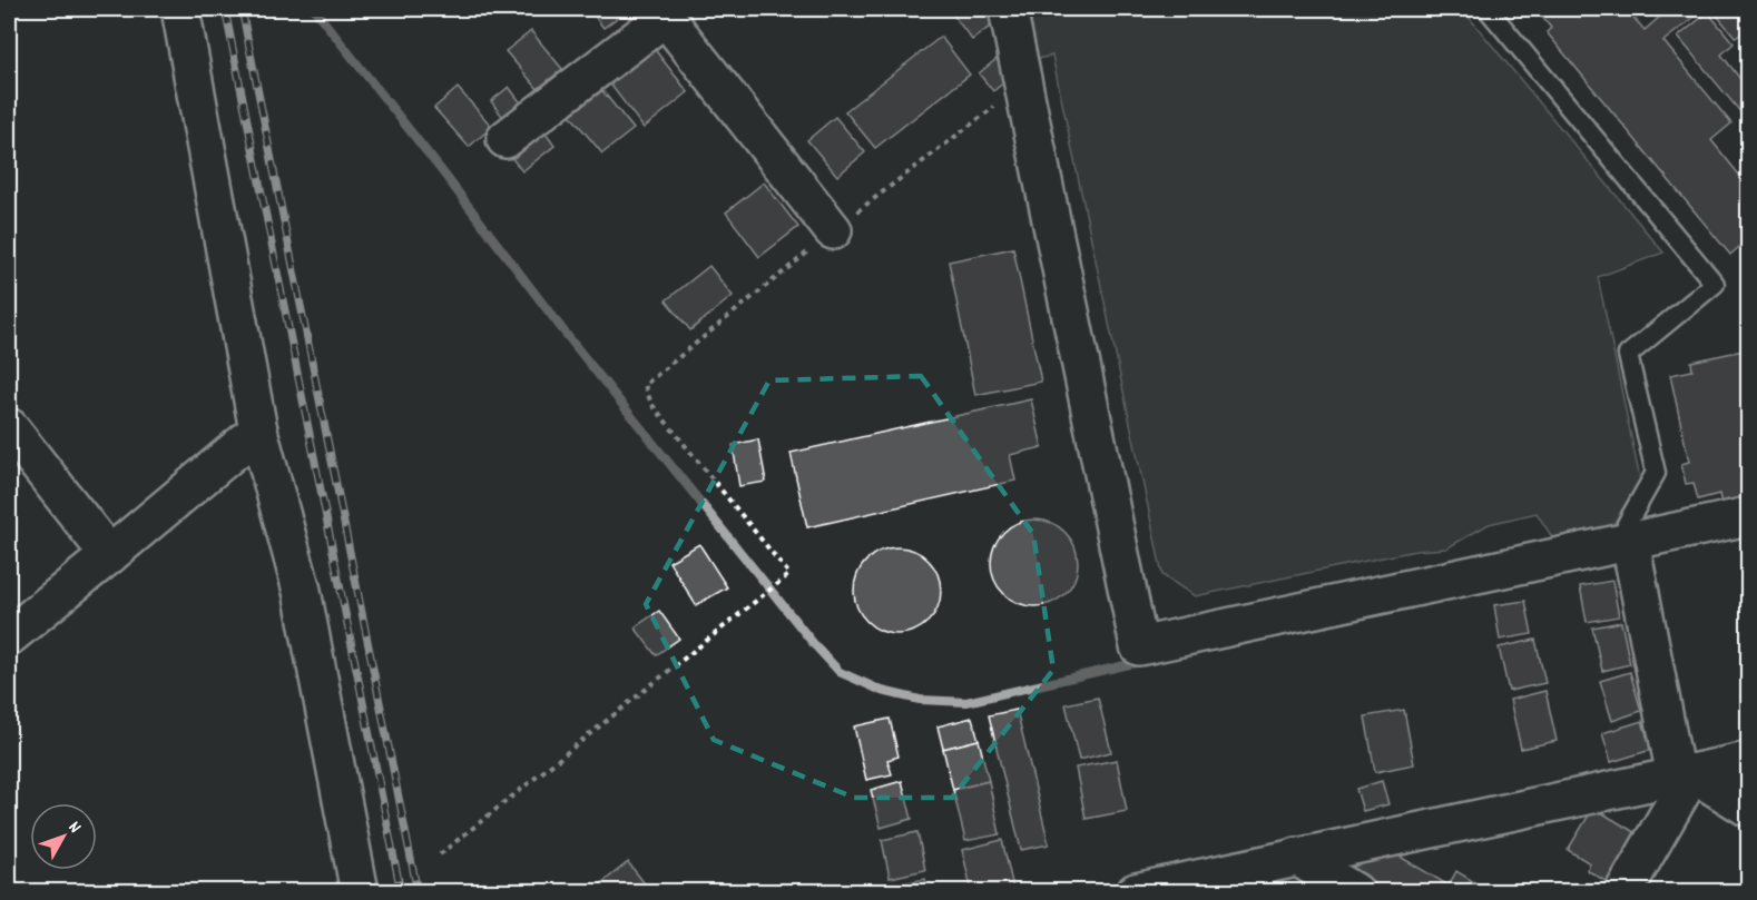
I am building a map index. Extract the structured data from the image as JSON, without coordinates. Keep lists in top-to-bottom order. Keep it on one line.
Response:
{"north":"top right"}
